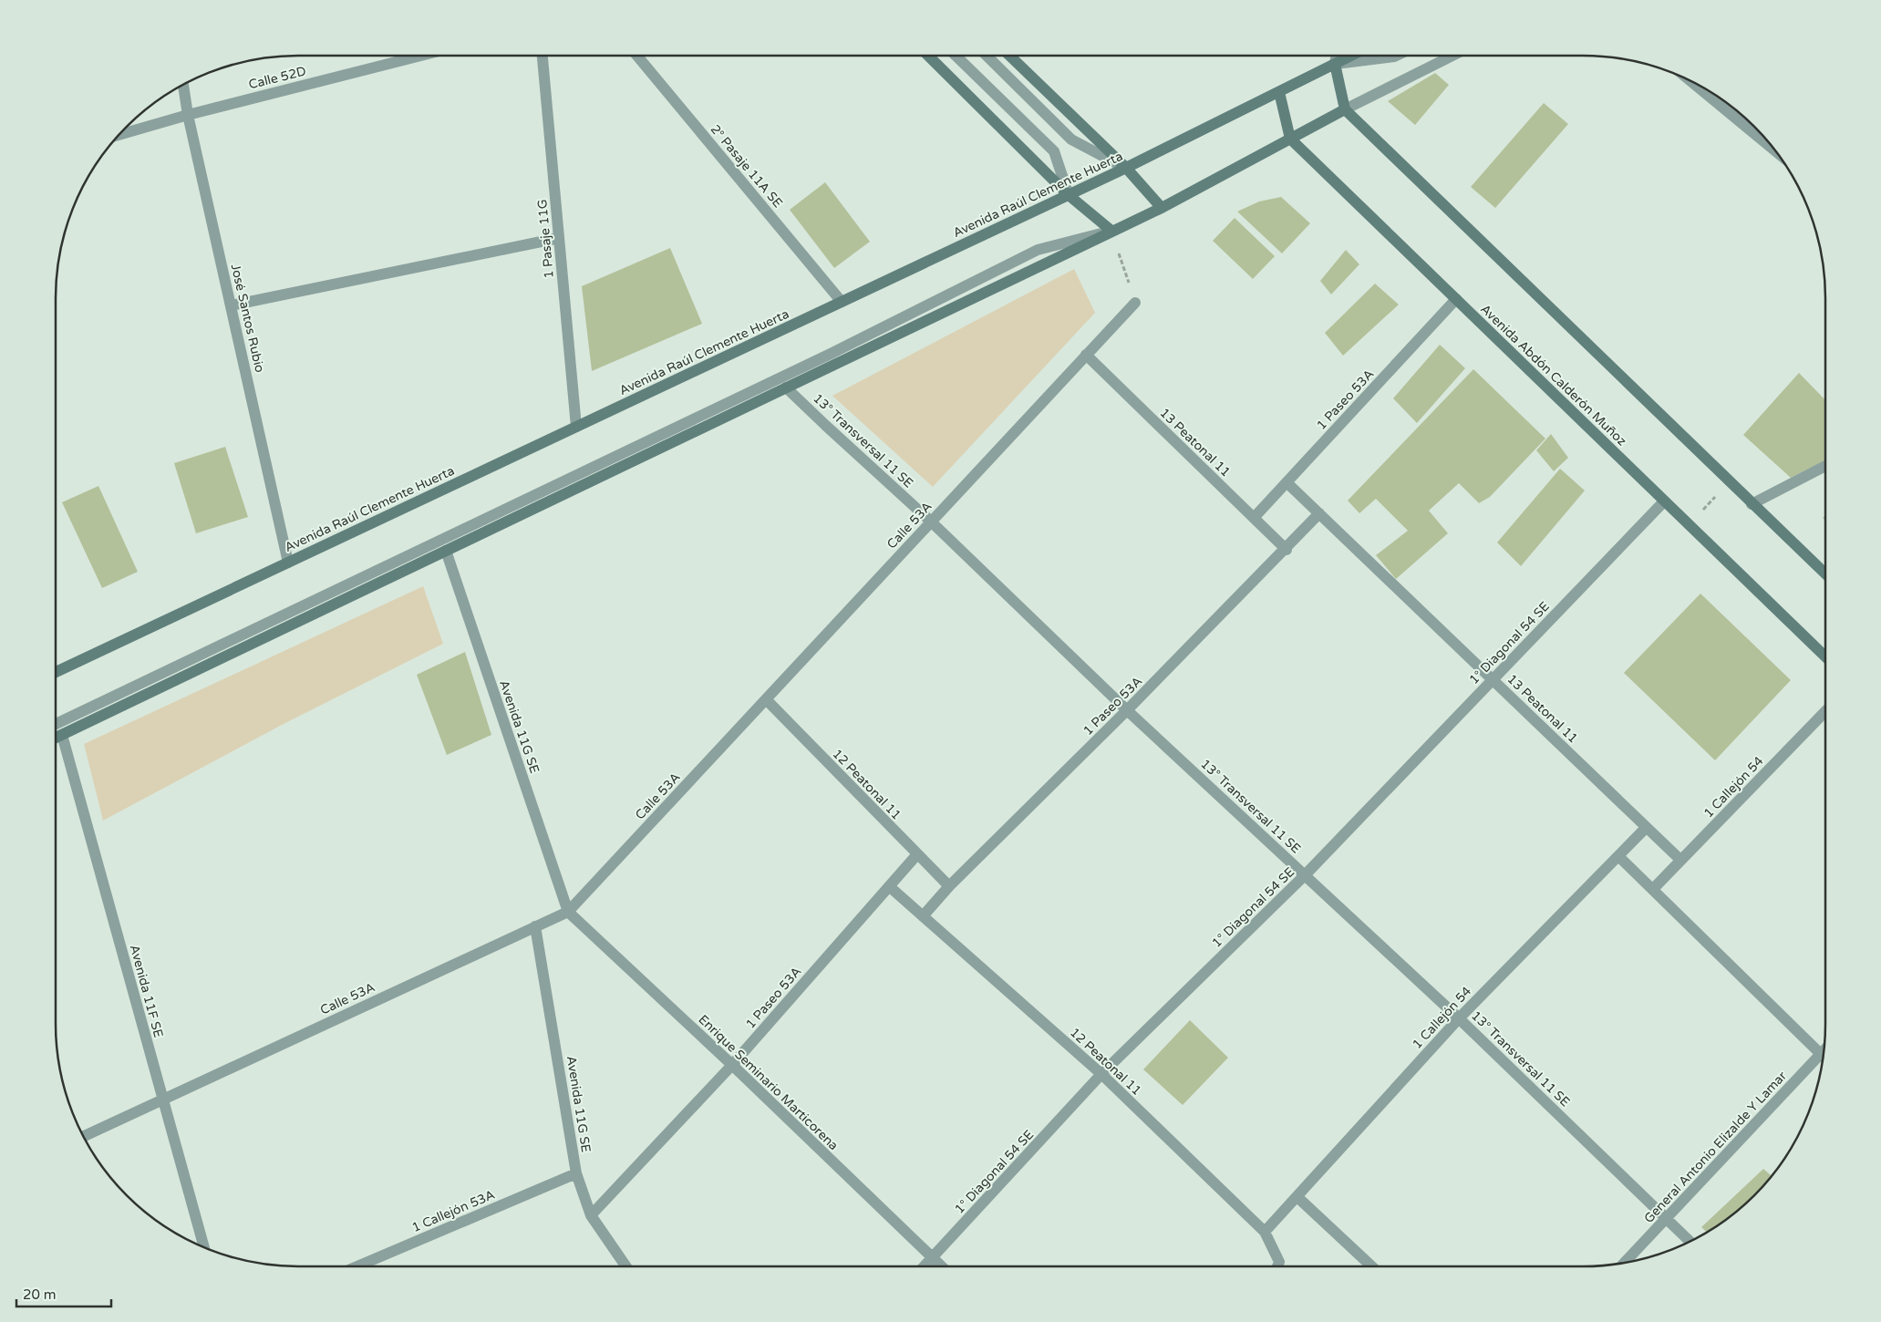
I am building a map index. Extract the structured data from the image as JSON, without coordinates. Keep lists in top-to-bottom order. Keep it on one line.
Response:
{"streets":{"main road":["Avenida Raúl Clemente Huerta","Avenida Abdón Calderón Muñoz"],"street":["Calle 52D","2° Pasaje 11A SE","1 Pasaje 11G","José Santos Rubio","1 Paseo 53A","13° Transversal 11 SE","13 Peatonal 11","Calle 53A","1° Diagonal 54 SE","Avenida 11G SE","12 Peatonal 11","1 Callejón 54","Avenida 11F SE","Enrique Seminario Marticorena","General Antonio Elizalde Y Lamar","1 Callejón 53A"]},"crossings":[["Calle 52D","José Santos Rubio"],["2° Pasaje 11A SE","Avenida Raúl Clemente Huerta"],["Avenida Raúl Clemente Huerta","1 Pasaje 11G"],["Avenida Raúl Clemente Huerta","José Santos Rubio"],["Avenida Abdón Calderón Muñoz","1 Paseo 53A"],["Avenida Abdón Calderón Muñoz","1° Diagonal 54 SE"],["1 Paseo 53A","13° Transversal 11 SE"],["1 Paseo 53A","13 Peatonal 11"],["1 Paseo 53A","Avenida 11G SE"],["1 Paseo 53A","12 Peatonal 11"],["1 Paseo 53A","Enrique Seminario Marticorena"],["13° Transversal 11 SE","Calle 53A"],["13° Transversal 11 SE","1° Diagonal 54 SE"],["13° Transversal 11 SE","1 Callejón 54"],["13° Transversal 11 SE","General Antonio Elizalde Y Lamar"],["13 Peatonal 11","Calle 53A"],["13 Peatonal 11","1° Diagonal 54 SE"],["13 Peatonal 11","1 Callejón 54"],["Calle 53A","Avenida 11G SE"],["Calle 53A","12 Peatonal 11"],["Calle 53A","Avenida 11F SE"],["Calle 53A","Enrique Seminario Marticorena"],["1° Diagonal 54 SE","12 Peatonal 11"],["1° Diagonal 54 SE","Enrique Seminario Marticorena"],["Avenida 11G SE","Enrique Seminario Marticorena"],["Avenida 11G SE","1 Callejón 53A"],["12 Peatonal 11","1 Callejón 54"]],"scale_bar":"20 m"}
